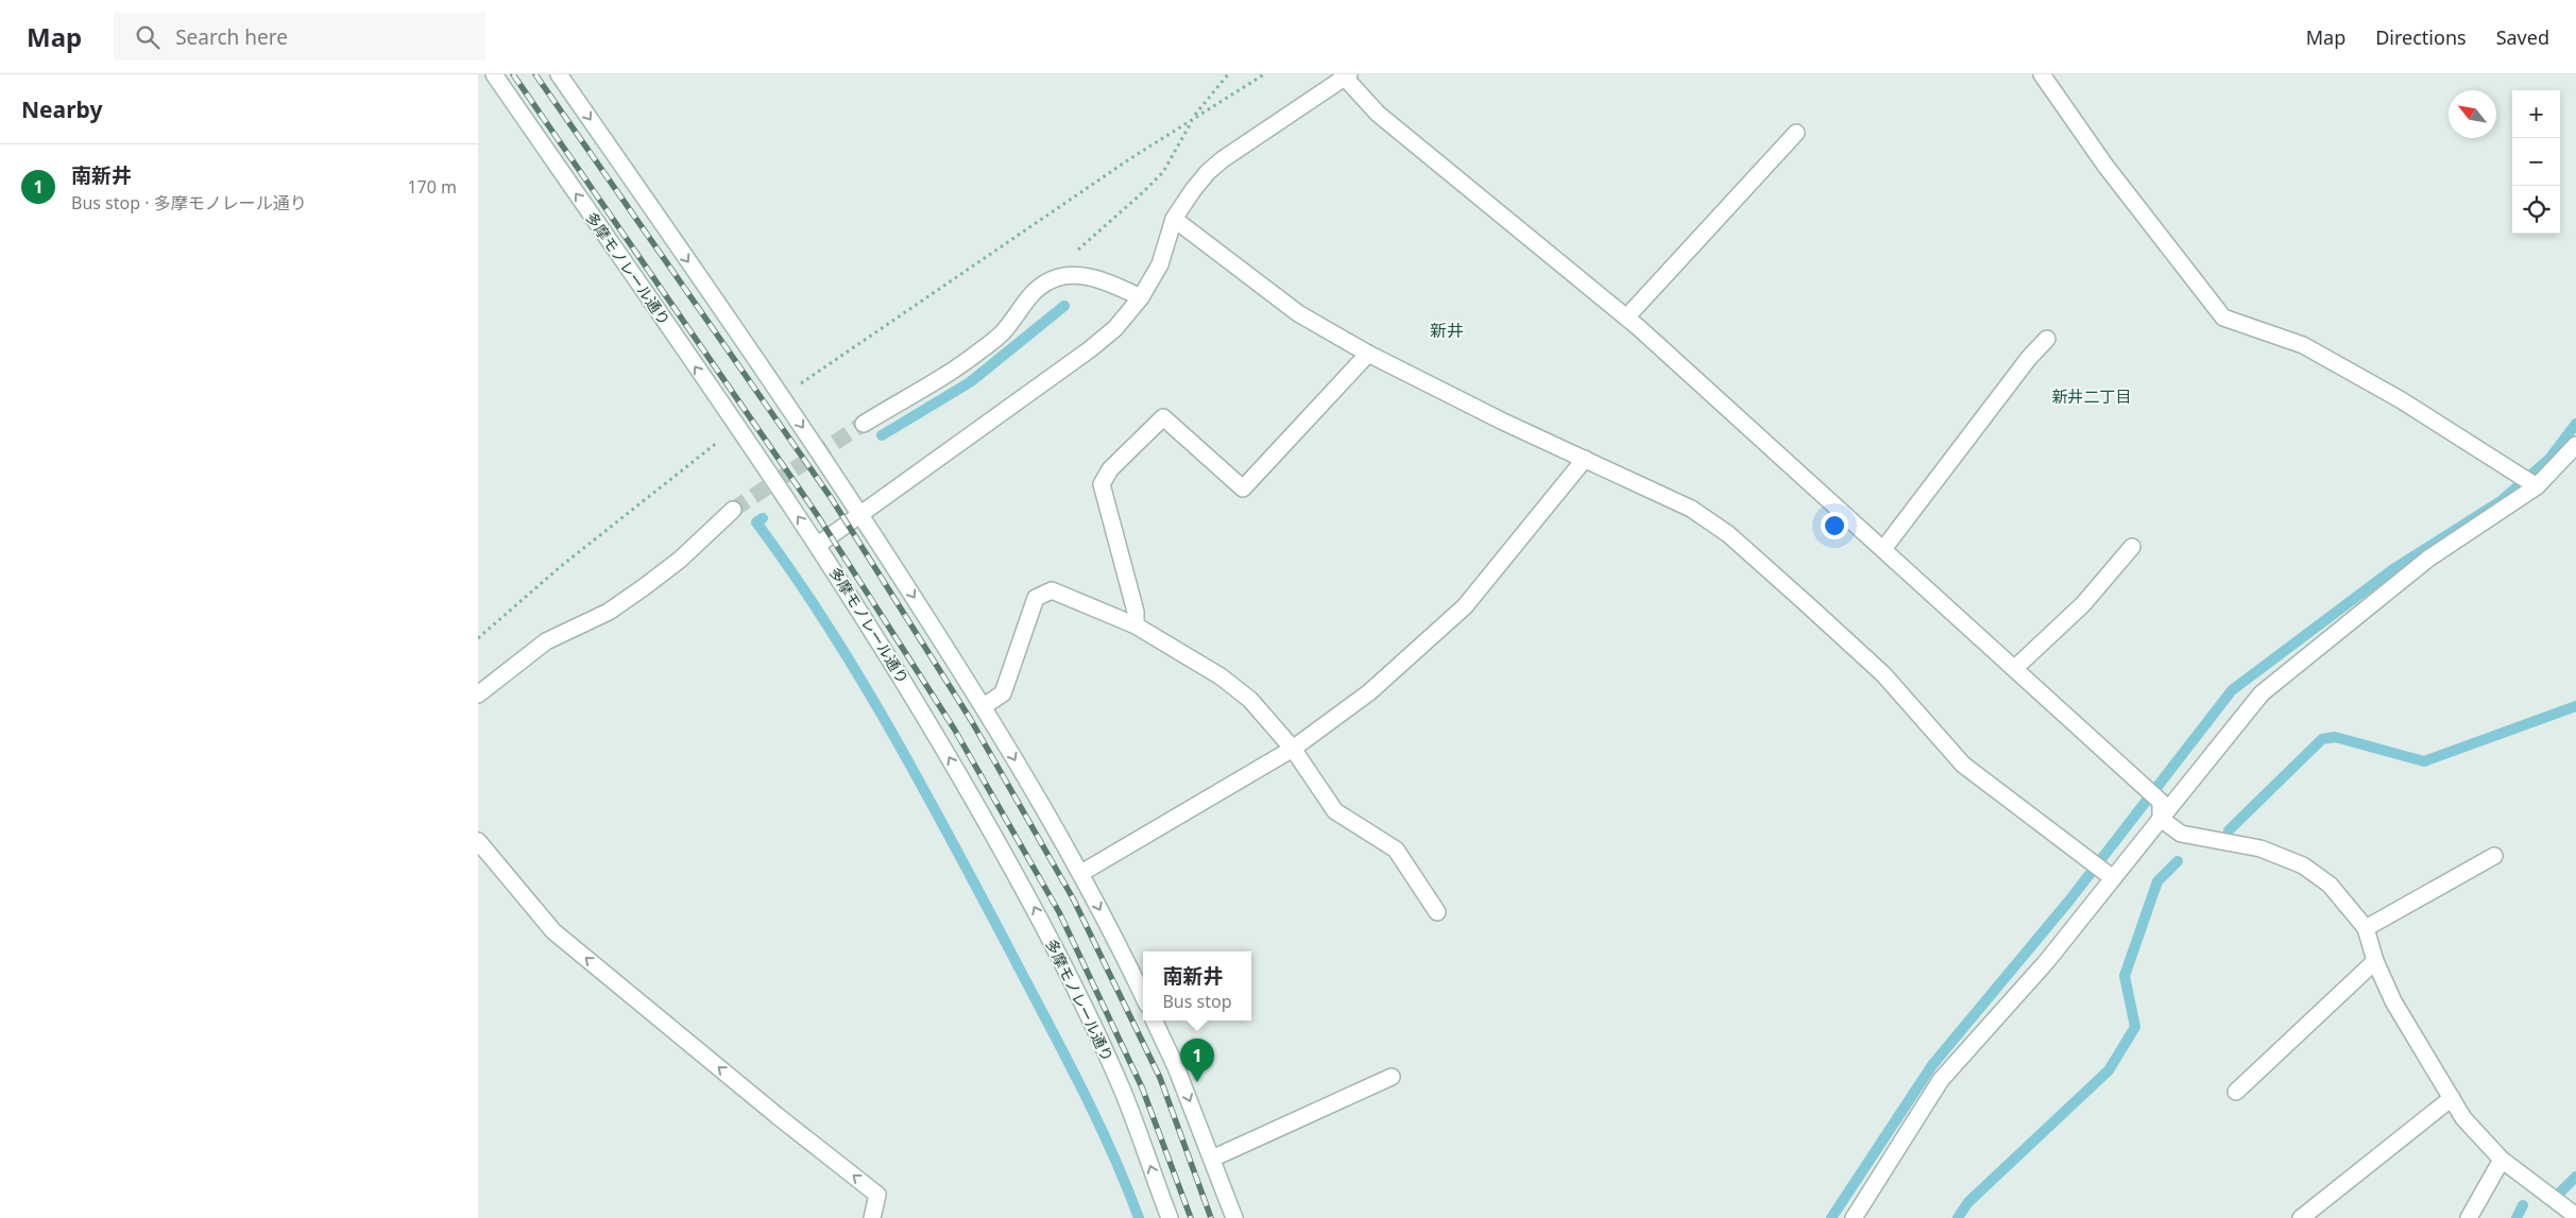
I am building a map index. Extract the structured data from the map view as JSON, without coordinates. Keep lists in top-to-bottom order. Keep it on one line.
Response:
{"streets":{"street":["多摩モノレール通り"]},"districts":["新井","新井二丁目"],"north":"top left","page":{"header":"Map","search":"Search here","nav":["Map","Directions","Saved"],"heading":"Nearby","map_buttons":["+","−"],"list":[{"mark":"1","name":"南新井","note":"Bus stop · 多摩モノレール通り","value":"170 m"}],"popup":["南新井","Bus stop"],"pins":"1"}}
